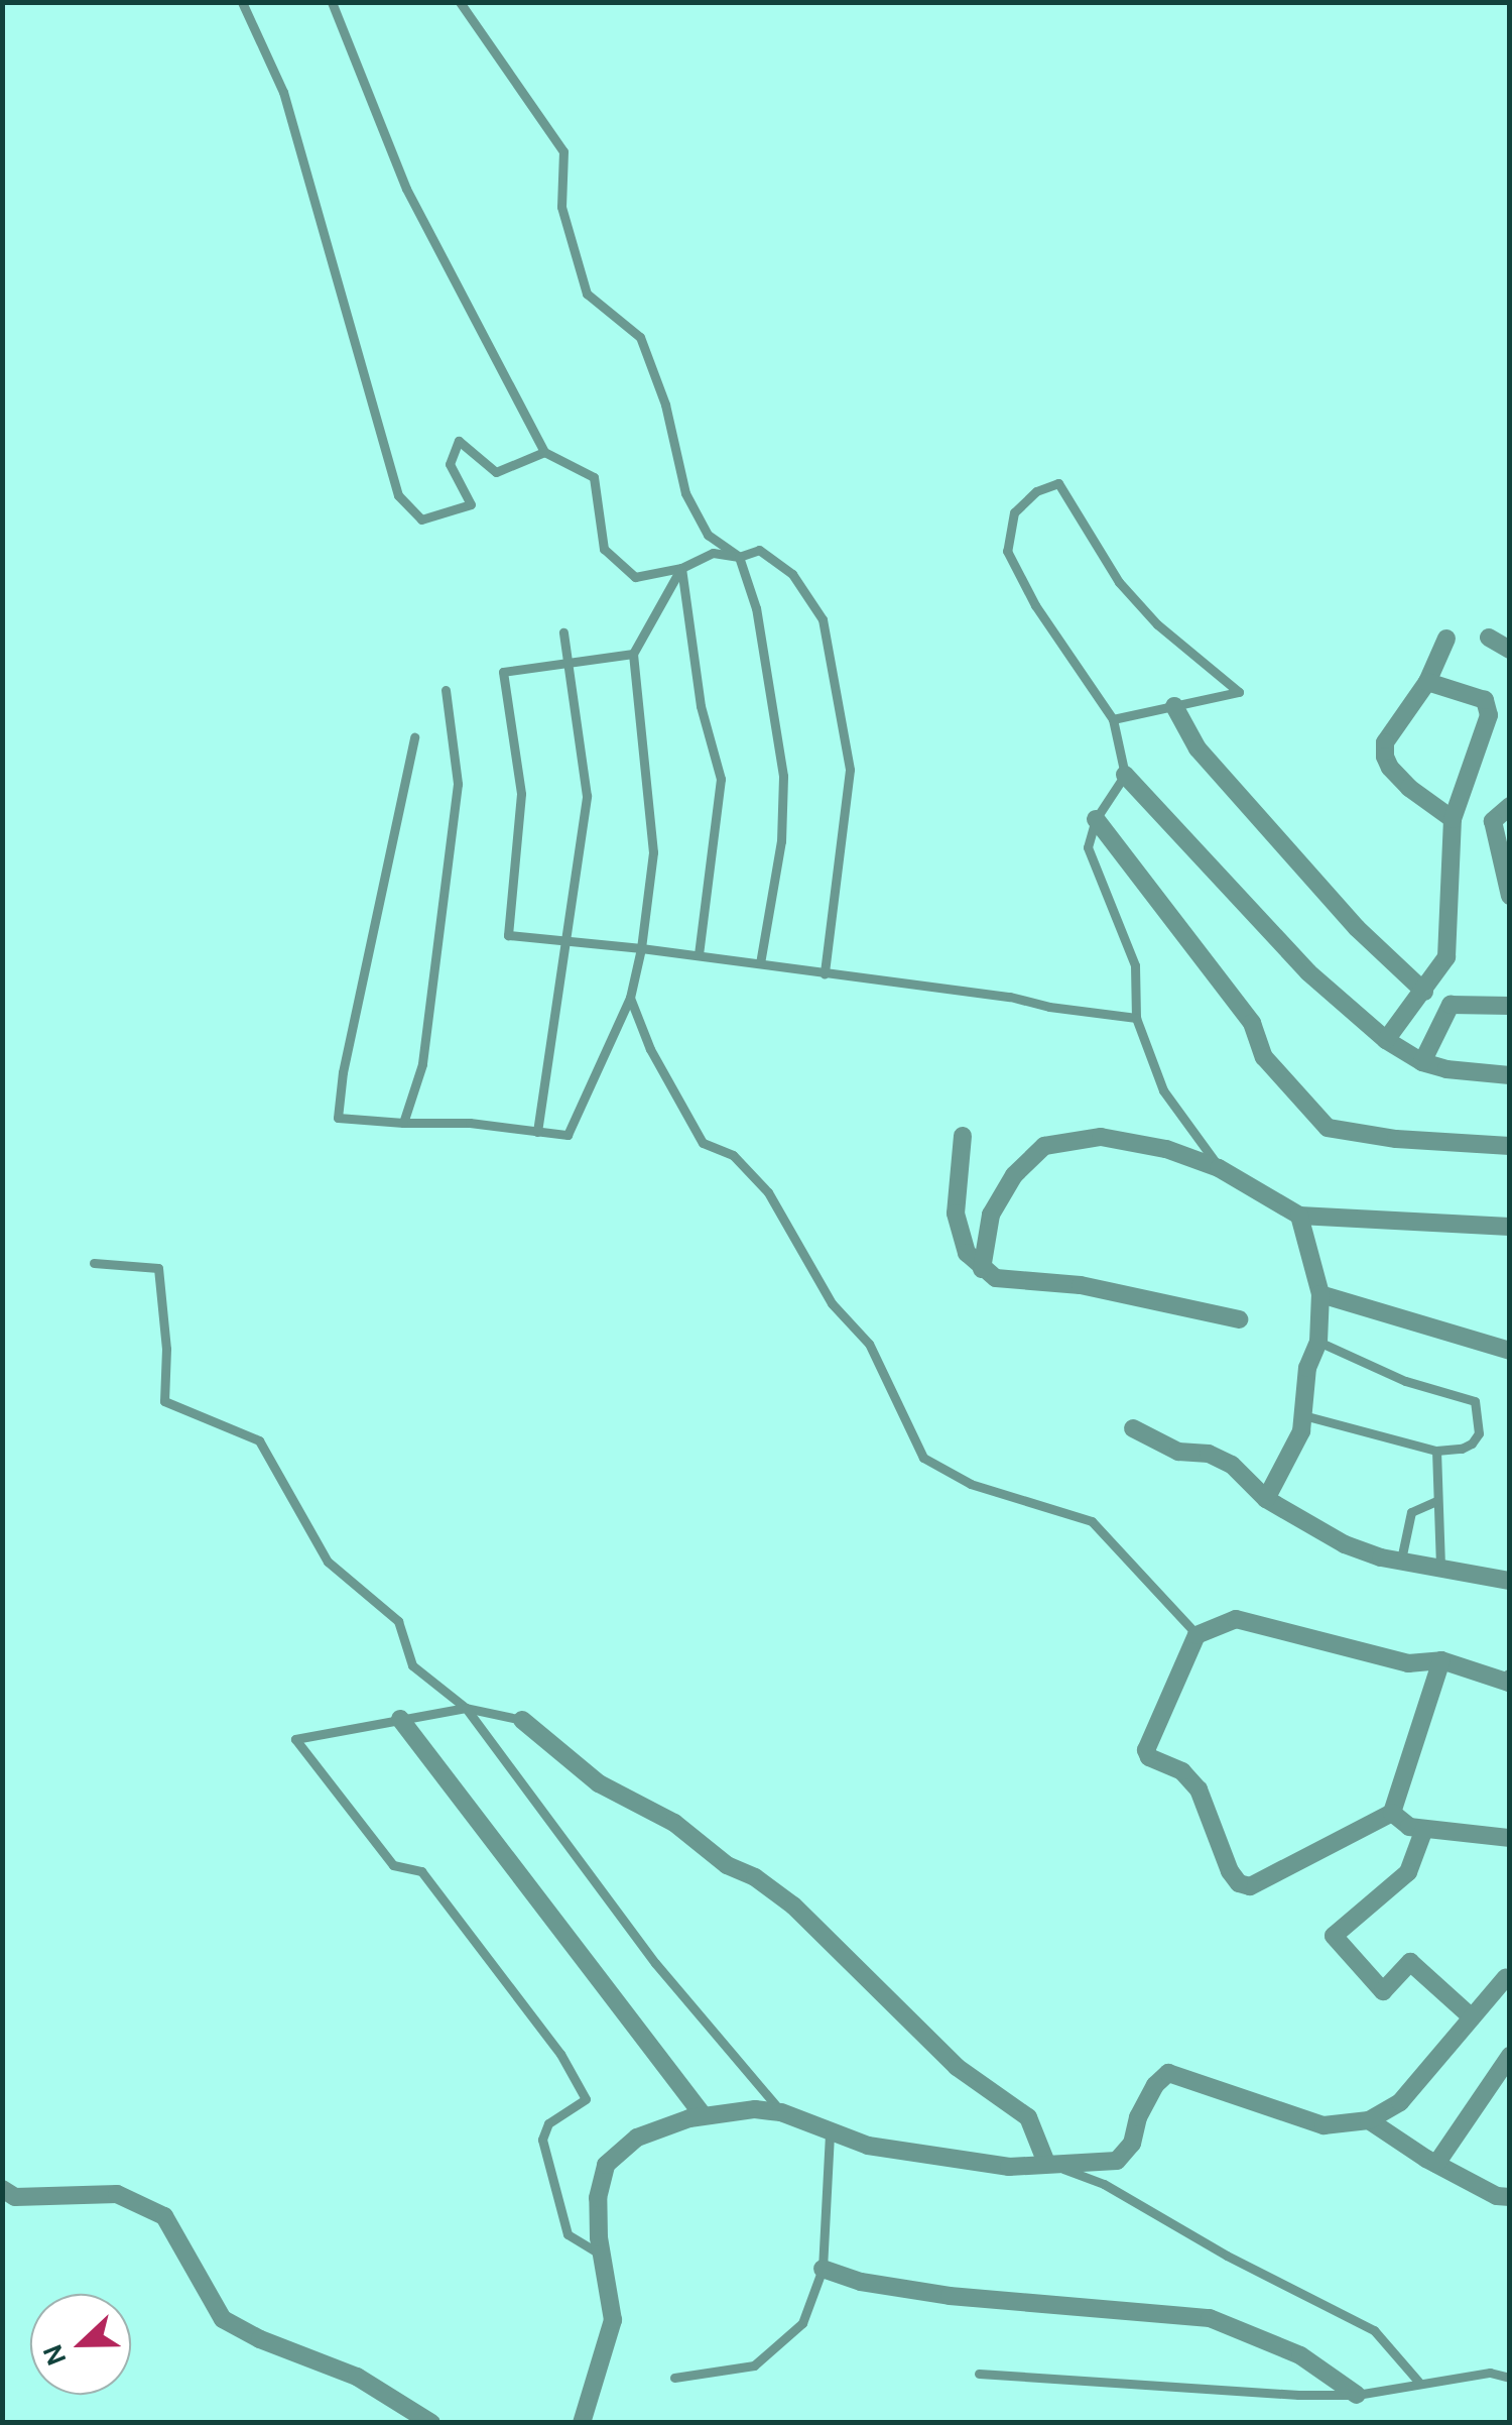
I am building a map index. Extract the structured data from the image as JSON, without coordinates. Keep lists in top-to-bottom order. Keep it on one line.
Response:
{"north":"left"}
